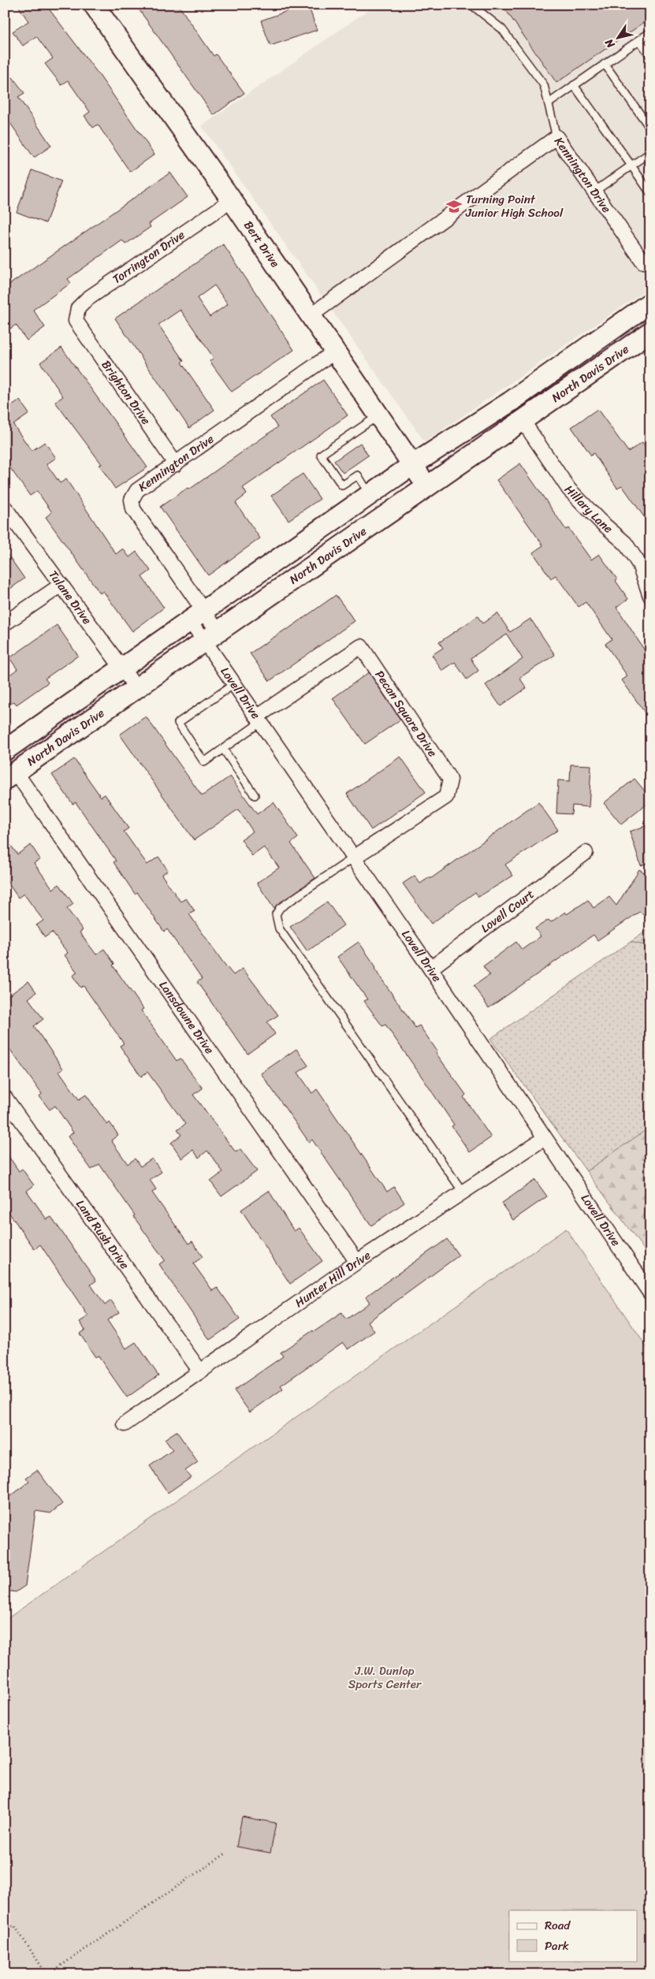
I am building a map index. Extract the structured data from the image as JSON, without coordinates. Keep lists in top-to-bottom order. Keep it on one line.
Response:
{"streets":{"street":["Kennington Drive","Bert Drive","Torrington Drive","North Davis Drive","Brighton Drive","Hillary Lane","Tulane Drive","Lovell Drive","Pecan Square Drive","Lovell Court","Lansdowne Drive","Land Rush Drive","Hunter Hill Drive"]},"crossings":[["Kennington Drive","Bert Drive"],["Kennington Drive","North Davis Drive"],["Kennington Drive","Brighton Drive"],["Kennington Drive","Lovell Drive"],["Bert Drive","Torrington Drive"],["Bert Drive","North Davis Drive"],["Torrington Drive","Brighton Drive"],["North Davis Drive","Hillary Lane"],["North Davis Drive","Tulane Drive"],["North Davis Drive","Lovell Drive"],["North Davis Drive","Lansdowne Drive"],["Lovell Drive","Pecan Square Drive"],["Lovell Drive","Lovell Court"],["Lovell Drive","Hunter Hill Drive"],["Lansdowne Drive","Hunter Hill Drive"],["Land Rush Drive","Hunter Hill Drive"]],"parks":["J.W. Dunlop Sports Center"],"places":{"school or university":["Turning Point Junior High School"]},"legend":["Road","Park"],"north":"bottom left"}
